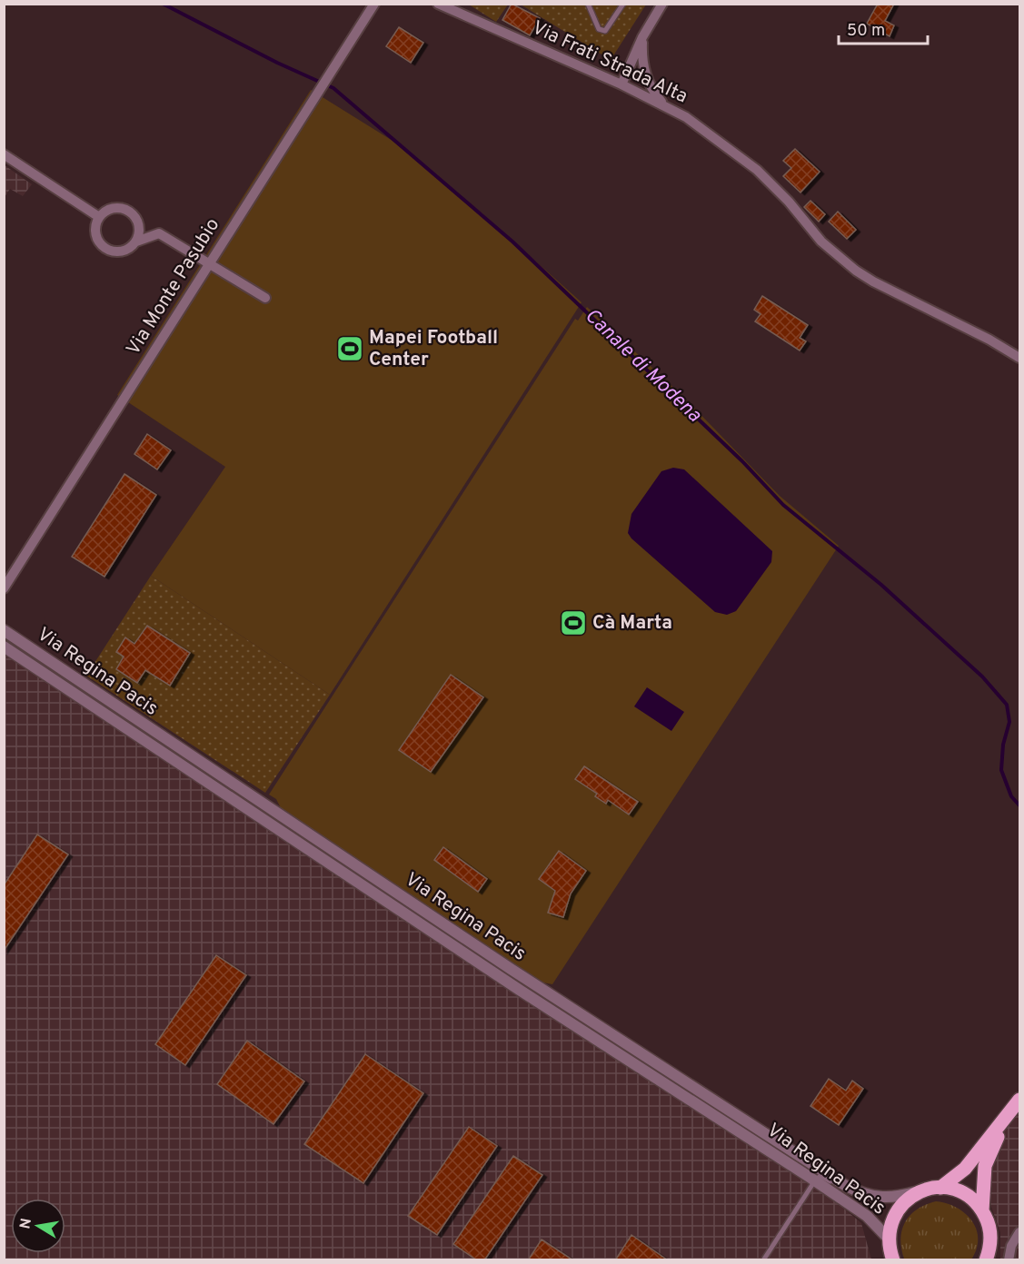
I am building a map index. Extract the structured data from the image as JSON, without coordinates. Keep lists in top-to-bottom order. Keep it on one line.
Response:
{"streets":{"street":["Via Frati Strada Alta","Via Monte Pasubio","Via Regina Pacis"]},"water":["Canale di Modena"],"places":{"sports":["Mapei Football Center","Cà Marta"]},"scale_bar":"50 m","north":"left"}
